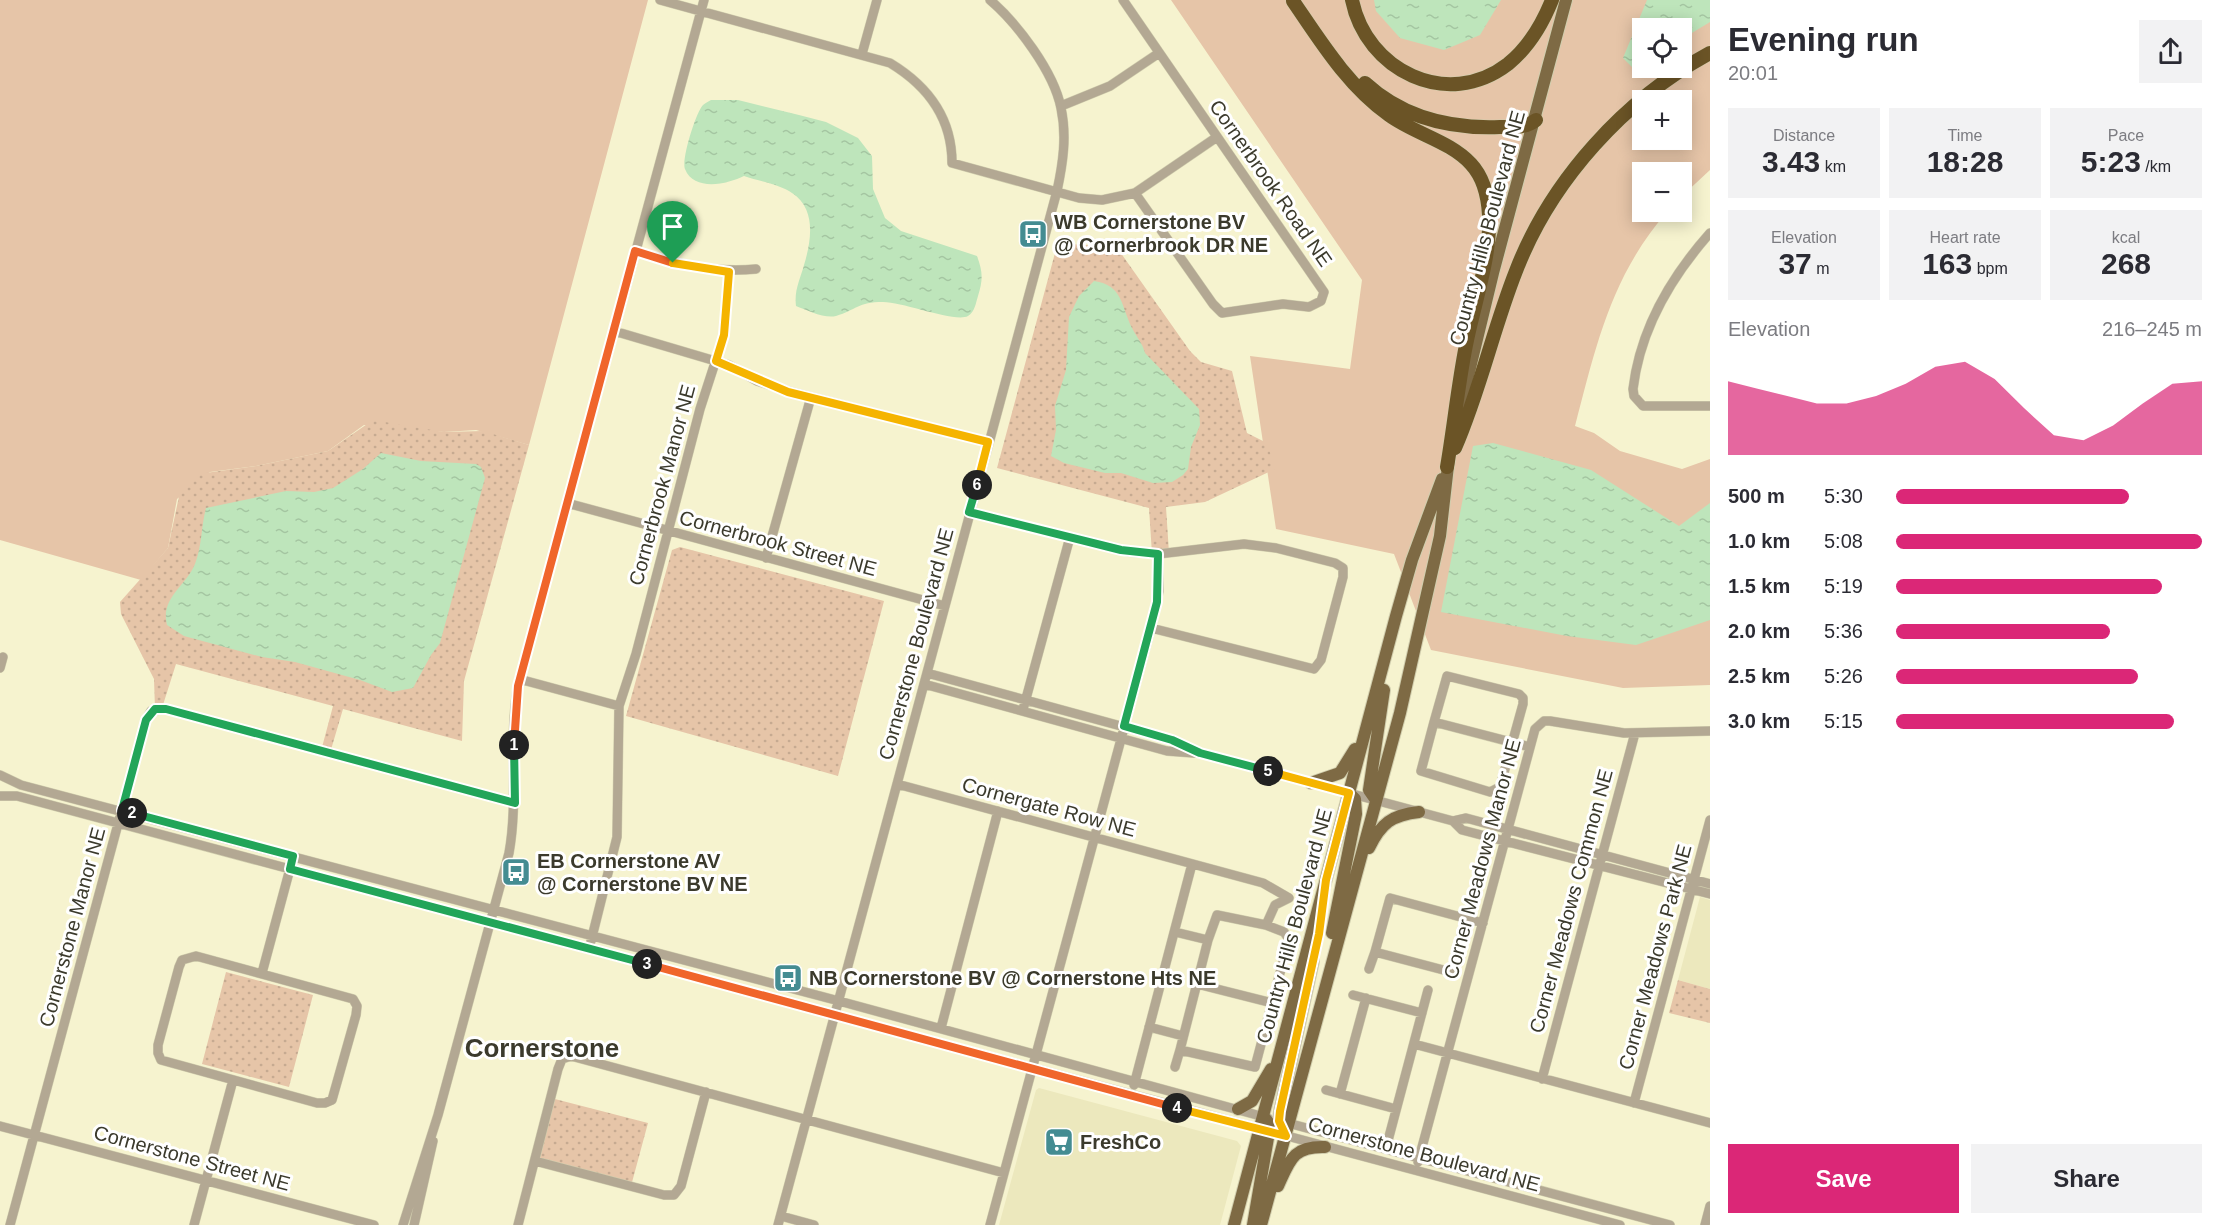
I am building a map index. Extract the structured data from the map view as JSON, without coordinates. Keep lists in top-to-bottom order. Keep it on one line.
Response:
{"streets":{"main road":["Country Hills Boulevard NE"],"street":["Cornerbrook Road NE","Cornerbrook Manor NE","Cornerbrook Street NE","Cornerstone Boulevard NE","Cornergate Row NE","Corner Meadows Manor NE","Corner Meadows Common NE","Cornerstone Manor NE","Corner Meadows Park NE","Cornerstone Street NE"]},"crossings":[["Country Hills Boulevard NE","Cornerstone Boulevard NE"],["Cornerbrook Manor NE","Cornerbrook Street NE"],["Cornerbrook Manor NE","Cornerstone Boulevard NE"],["Cornerbrook Street NE","Cornerstone Boulevard NE"],["Cornerstone Boulevard NE","Cornergate Row NE"],["Cornerstone Boulevard NE","Corner Meadows Manor NE"],["Cornerstone Boulevard NE","Cornerstone Manor NE"],["Corner Meadows Manor NE","Corner Meadows Common NE"],["Cornerstone Manor NE","Cornerstone Street NE"]],"districts":["Cornerstone"],"places":{"bus stop":["WB Cornerstone BV @ Cornerbrook DR NE","EB Cornerstone AV @ Cornerstone BV NE","NB Cornerstone BV @ Cornerstone Hts NE"],"supermarket":["FreshCo"]},"page":{"heading":["Evening run","20:01"],"map_buttons":["+","−"],"stats":[["Distance","3.43 km"],["Time","18:28"],["Pace","5:23 /km"],["Elevation","37 m"],["Heart rate","163 bpm"],["kcal","268"]],"chart":["Elevation","216–245 m"],"pins":["6","1","5","2","3","4"],"list":[{"name":"500 m","note":"5:30"},{"name":"1.0 km","note":"5:08"},{"name":"1.5 km","note":"5:19"},{"name":"2.0 km","note":"5:36"},{"name":"2.5 km","note":"5:26"},{"name":"3.0 km","note":"5:15"}],"buttons":["Save","Share"]}}
